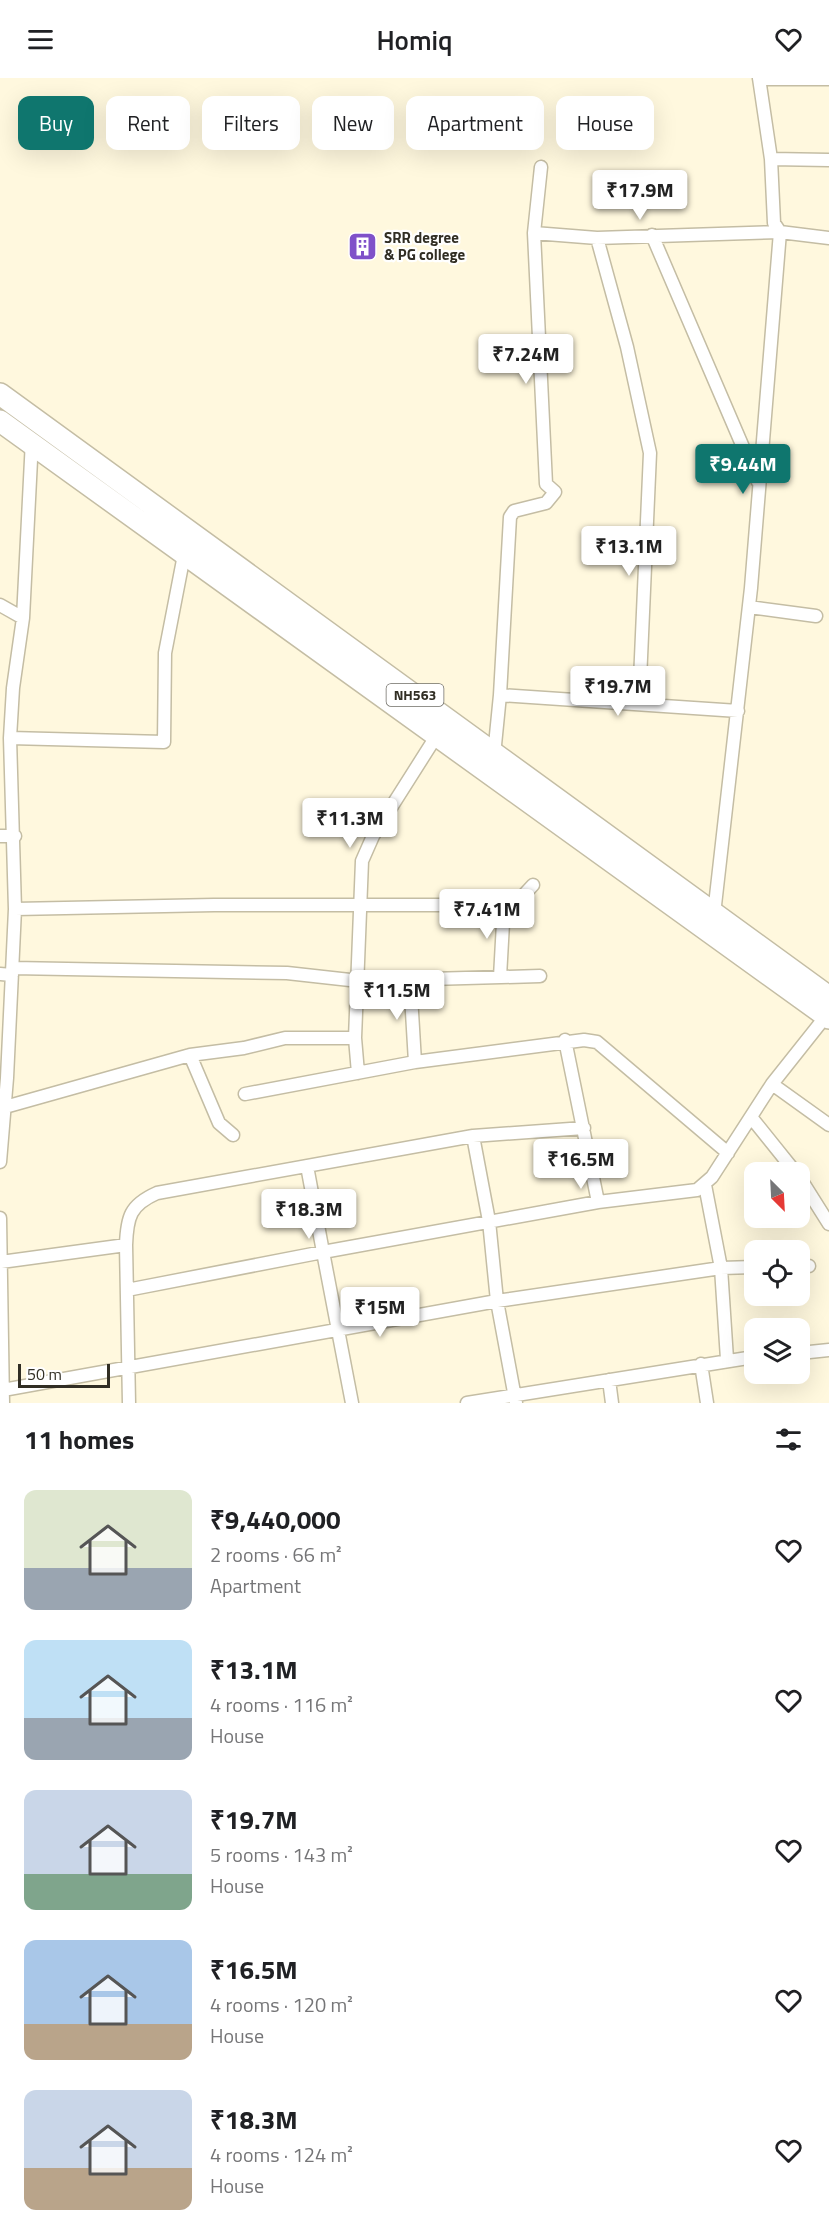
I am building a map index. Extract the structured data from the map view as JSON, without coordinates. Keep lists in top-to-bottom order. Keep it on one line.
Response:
{"streets":{"highway":["NH563"]},"places":{"building":["SRR degree & PG college"]},"scale_bar":"50 m","north":"bottom right","page":{"header":"Homiq","chip":["Buy","Rent","Filters","New","Apartment","House"],"price":["₹17.9M","₹7.24M","₹9.44M","₹13.1M","₹19.7M","₹11.3M","₹7.41M","₹11.5M","₹16.5M","₹18.3M","₹15M"],"scale":"50 m","heading":"11 homes","list":[{"name":"₹9,440,000","note":"2 rooms · 66 m² · Apartment"},{"name":"₹13.1M","note":"4 rooms · 116 m² · House"},{"name":"₹19.7M","note":"5 rooms · 143 m² · House"},{"name":"₹16.5M","note":"4 rooms · 120 m² · House"},{"name":"₹18.3M","note":"4 rooms · 124 m² · House"}]}}
